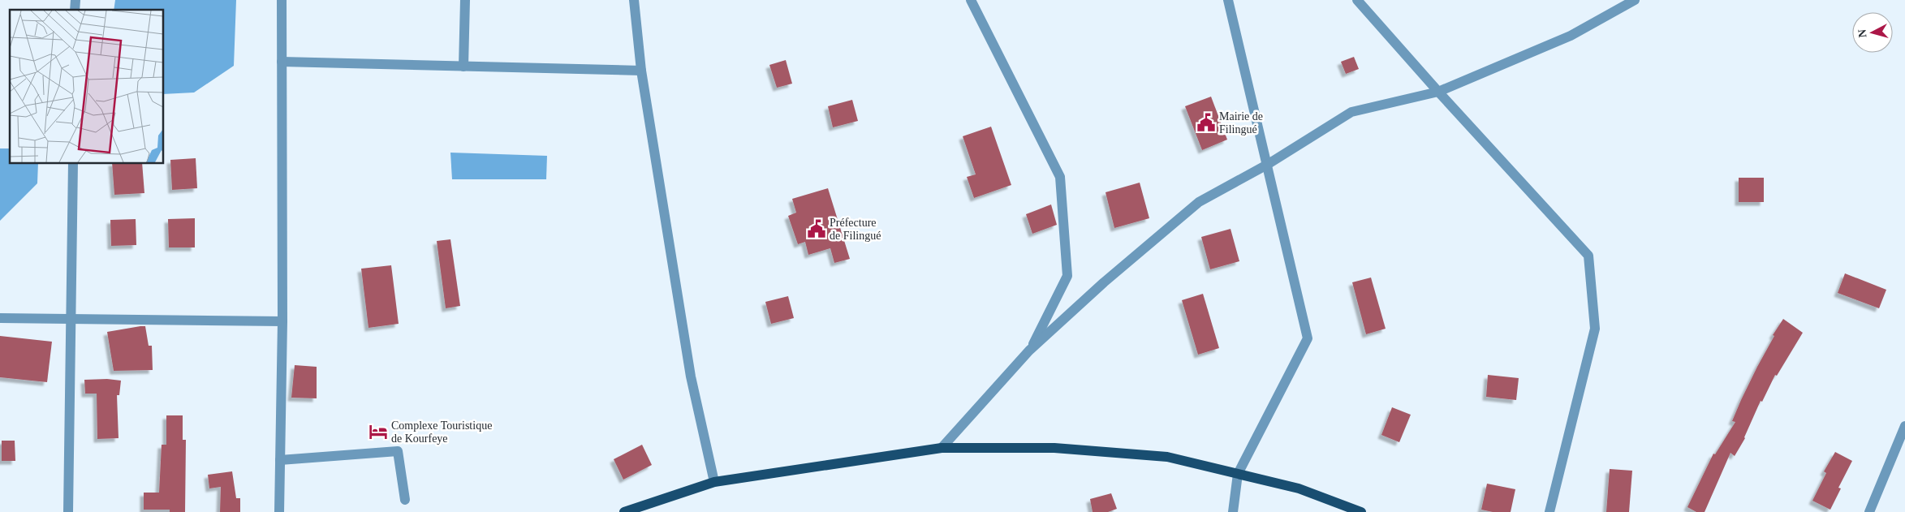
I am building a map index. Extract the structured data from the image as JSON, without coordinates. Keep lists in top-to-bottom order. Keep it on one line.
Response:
{"places":{"public building":["Mairie de Filingué","Préfecture de Filingué"],"hotel":["Complexe Touristique de Kourfeye"]},"north":"left"}
